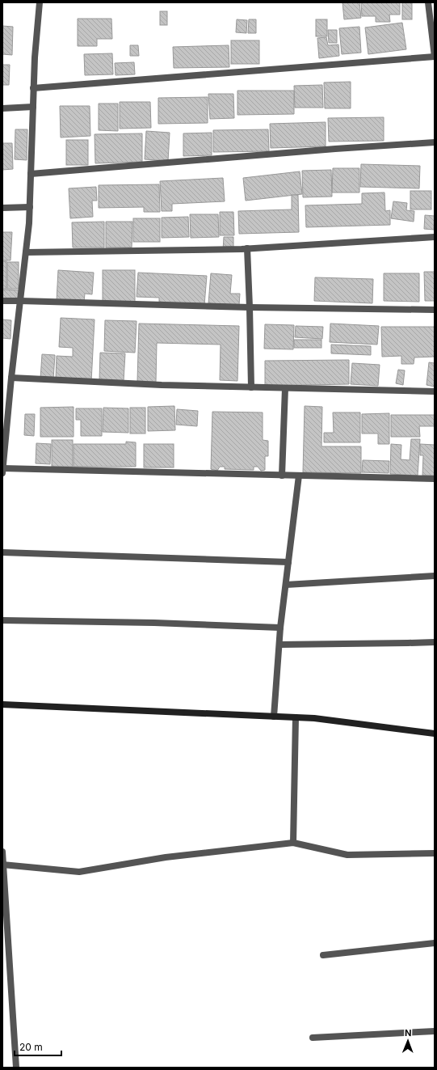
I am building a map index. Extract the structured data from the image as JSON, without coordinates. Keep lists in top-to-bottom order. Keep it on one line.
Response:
{"scale_bar":"20 m","north":"top"}
